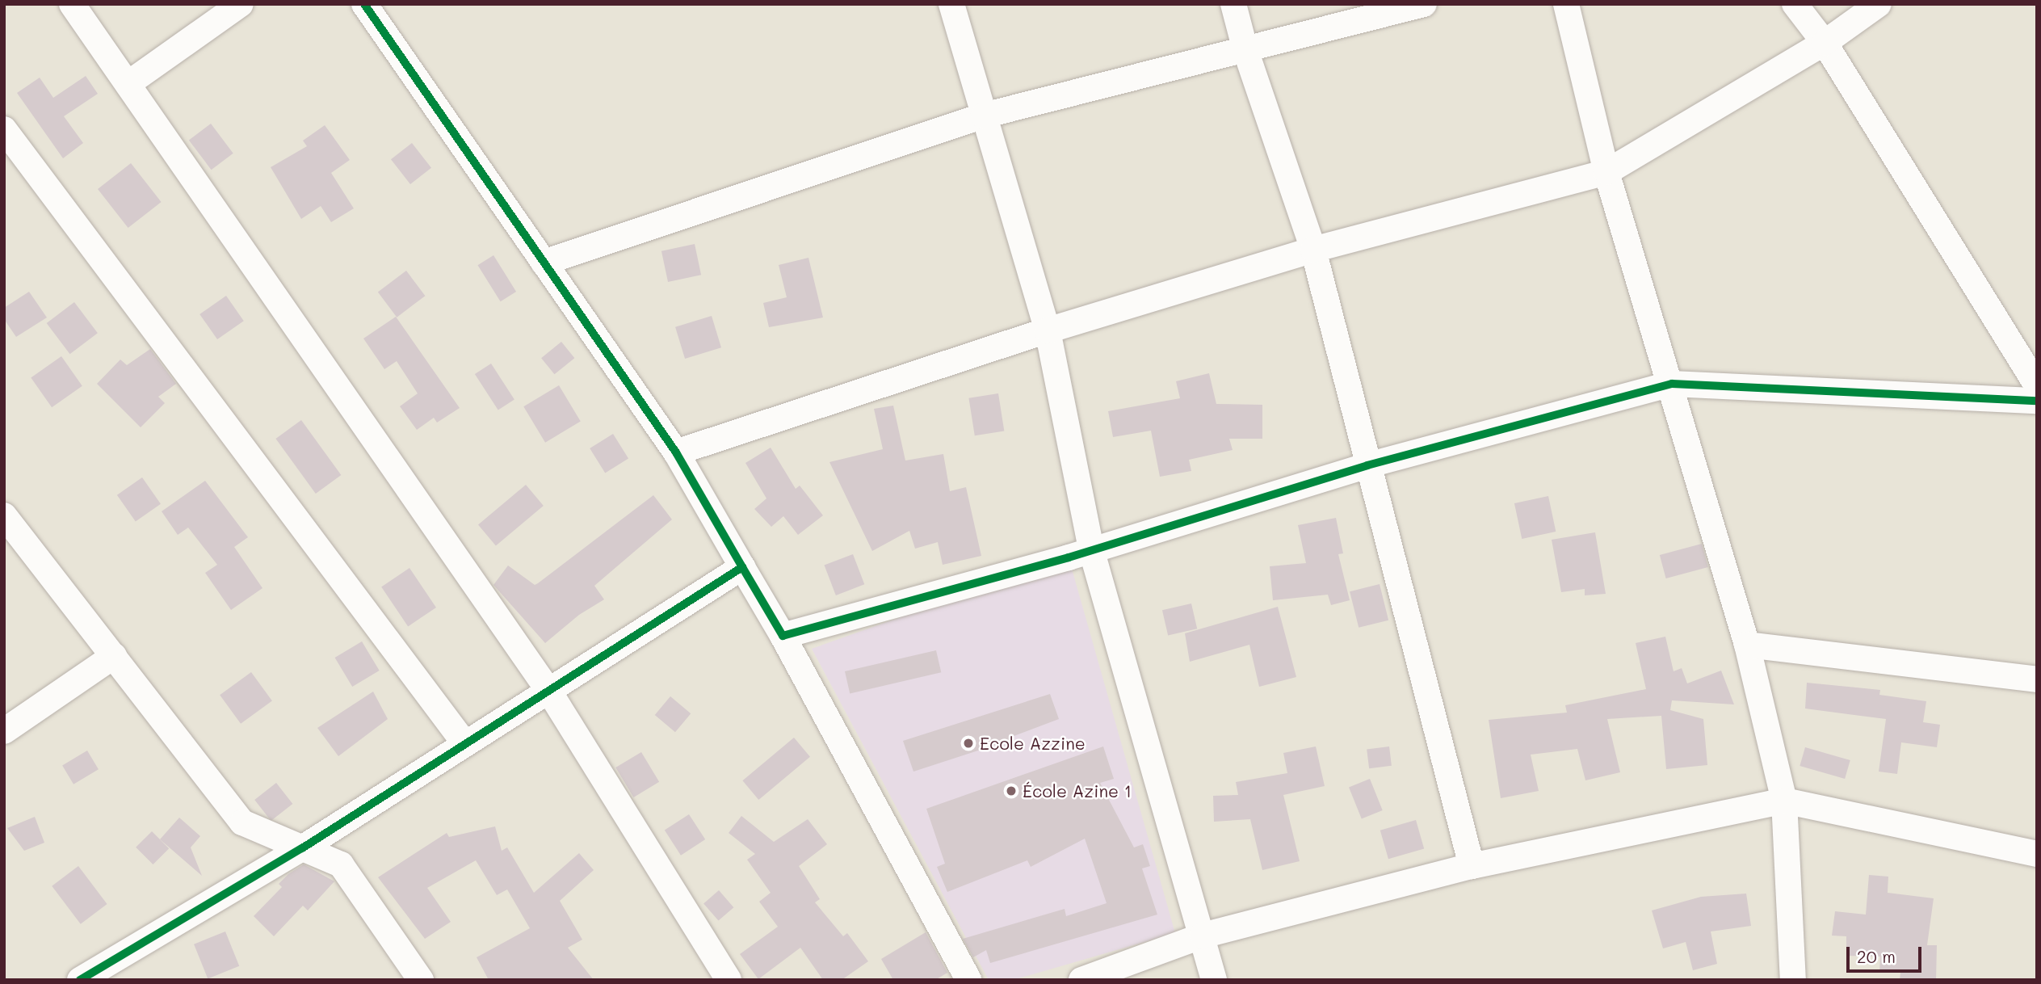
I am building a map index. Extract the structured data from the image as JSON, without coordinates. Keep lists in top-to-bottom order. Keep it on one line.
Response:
{"places":["Ecole Azzine","École Azine 1"],"scale_bar":"20 m"}
